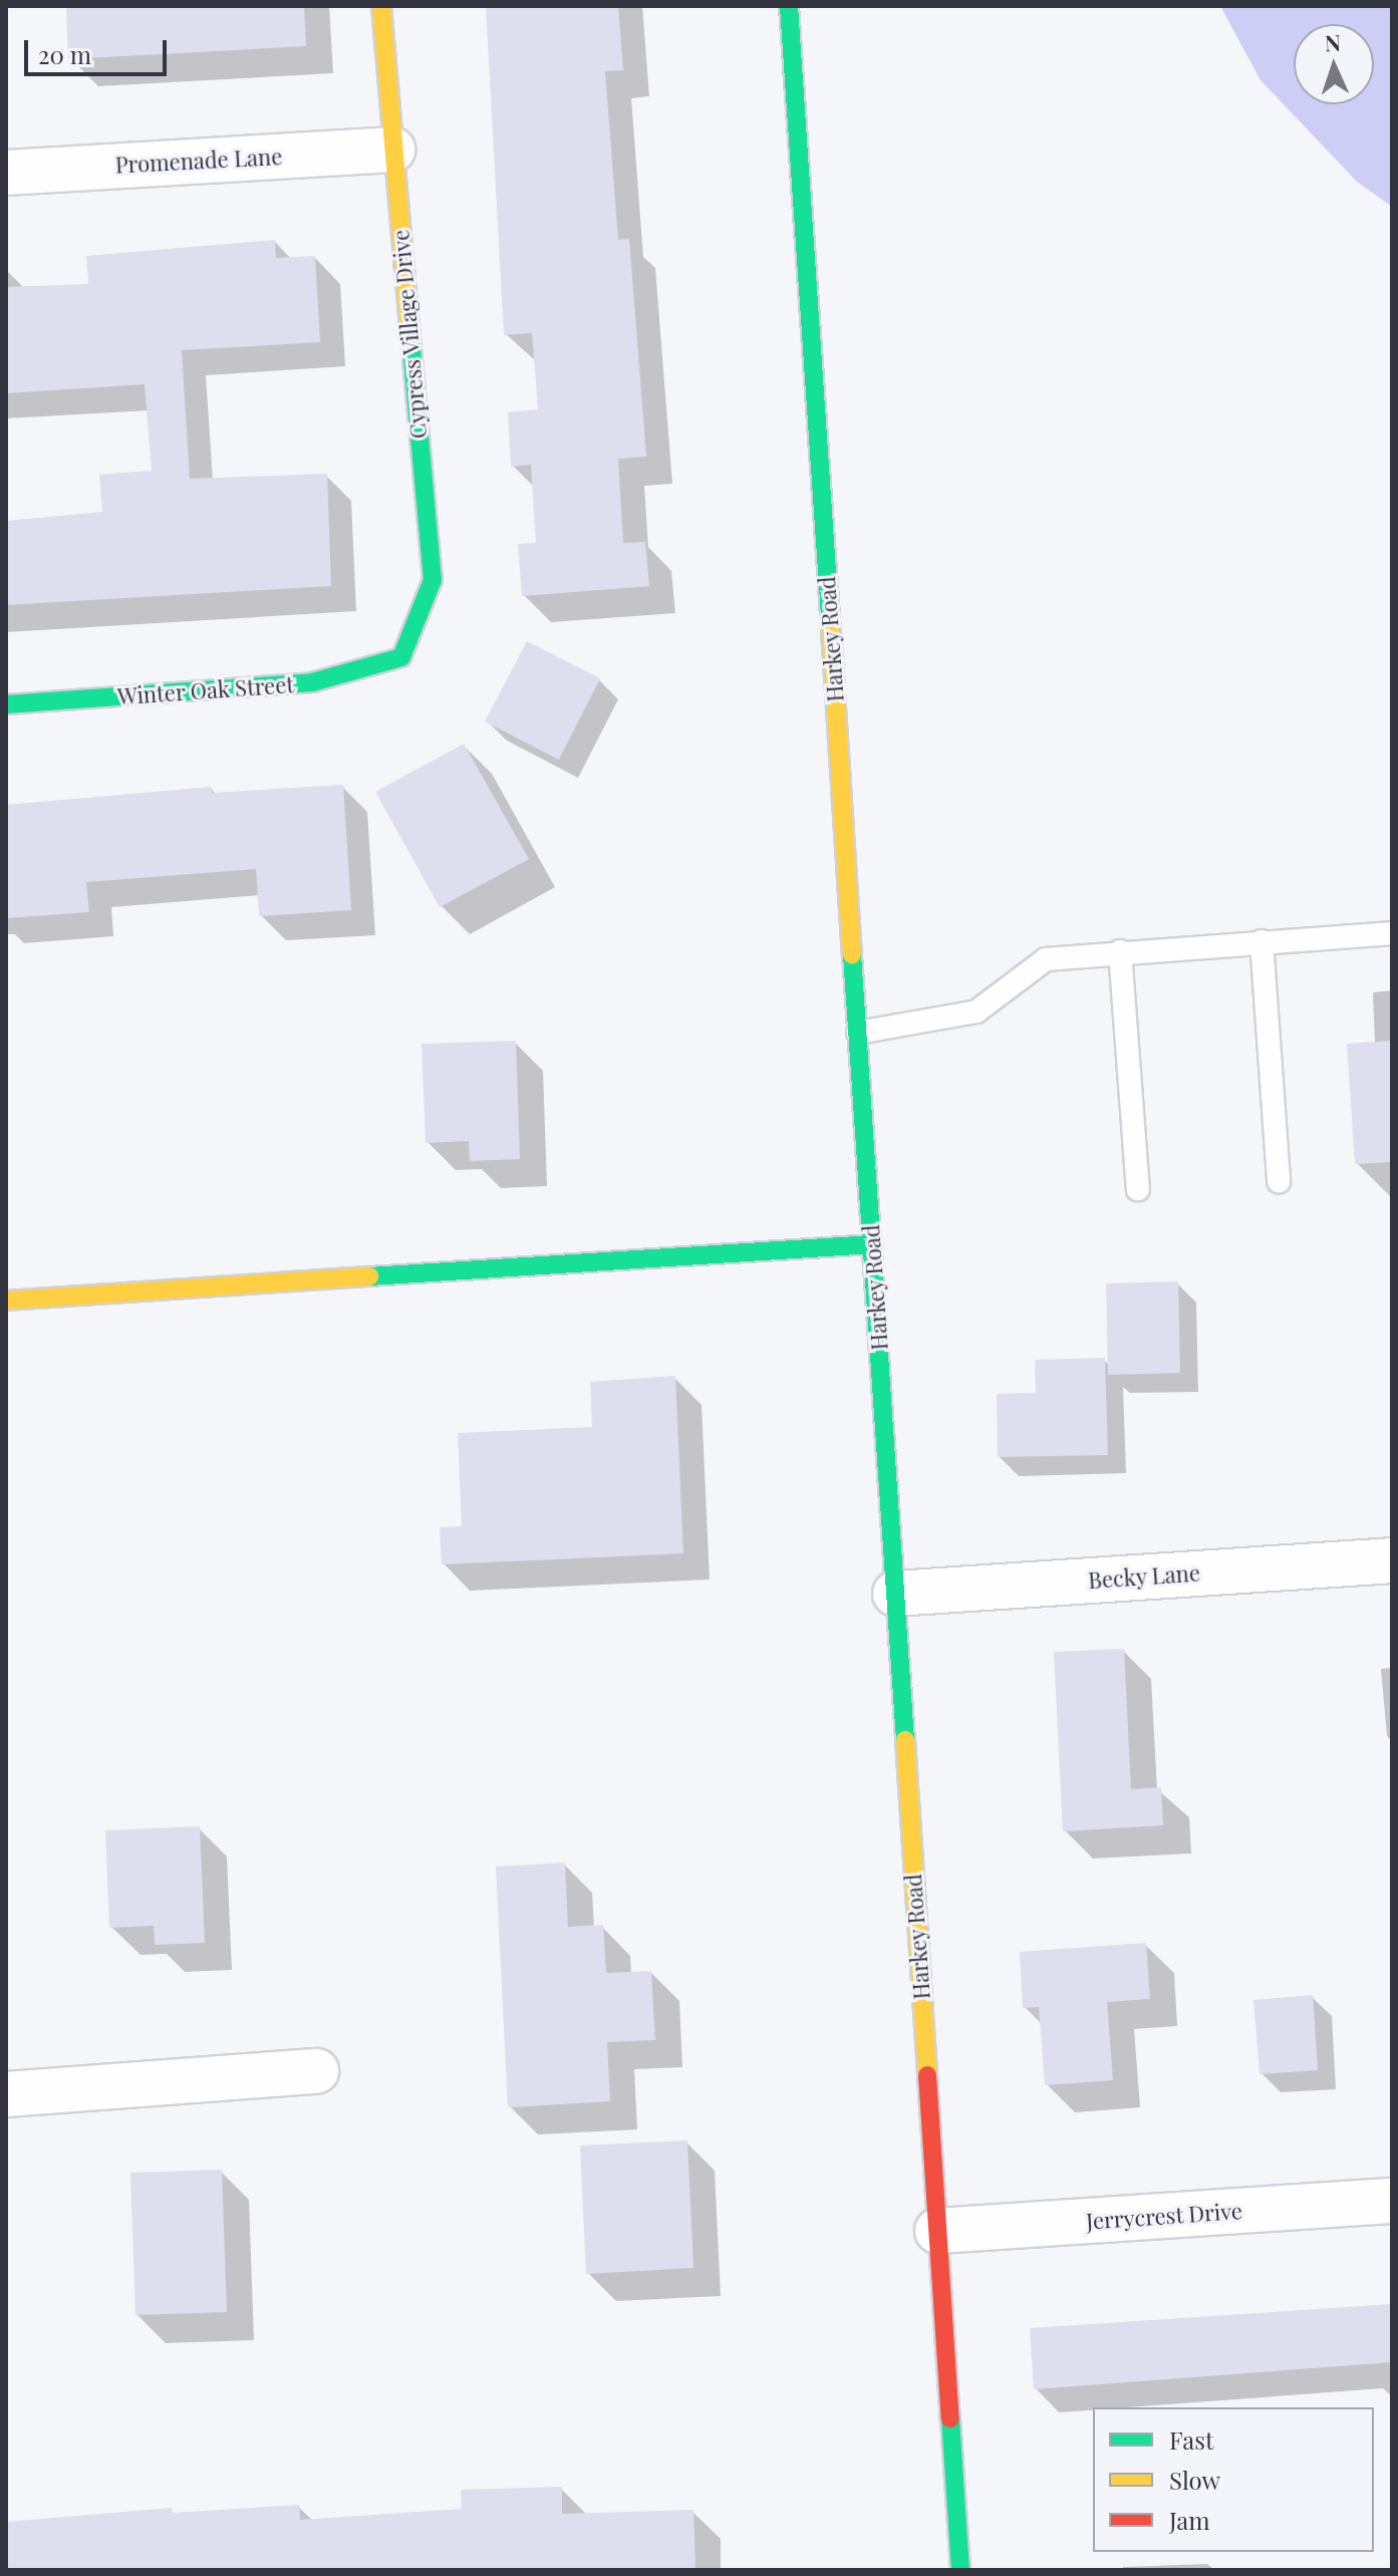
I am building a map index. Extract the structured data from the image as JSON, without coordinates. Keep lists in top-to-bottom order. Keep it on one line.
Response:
{"streets":{"street":["Promenade Lane","Cypress Village Drive","Harkey Road","Winter Oak Street","Becky Lane","Jerrycrest Drive"]},"crossings":[["Promenade Lane","Cypress Village Drive"],["Cypress Village Drive","Winter Oak Street"],["Harkey Road","Becky Lane"],["Harkey Road","Jerrycrest Drive"]],"legend":["Fast","Slow","Jam"],"scale_bar":"20 m","north":"top"}
